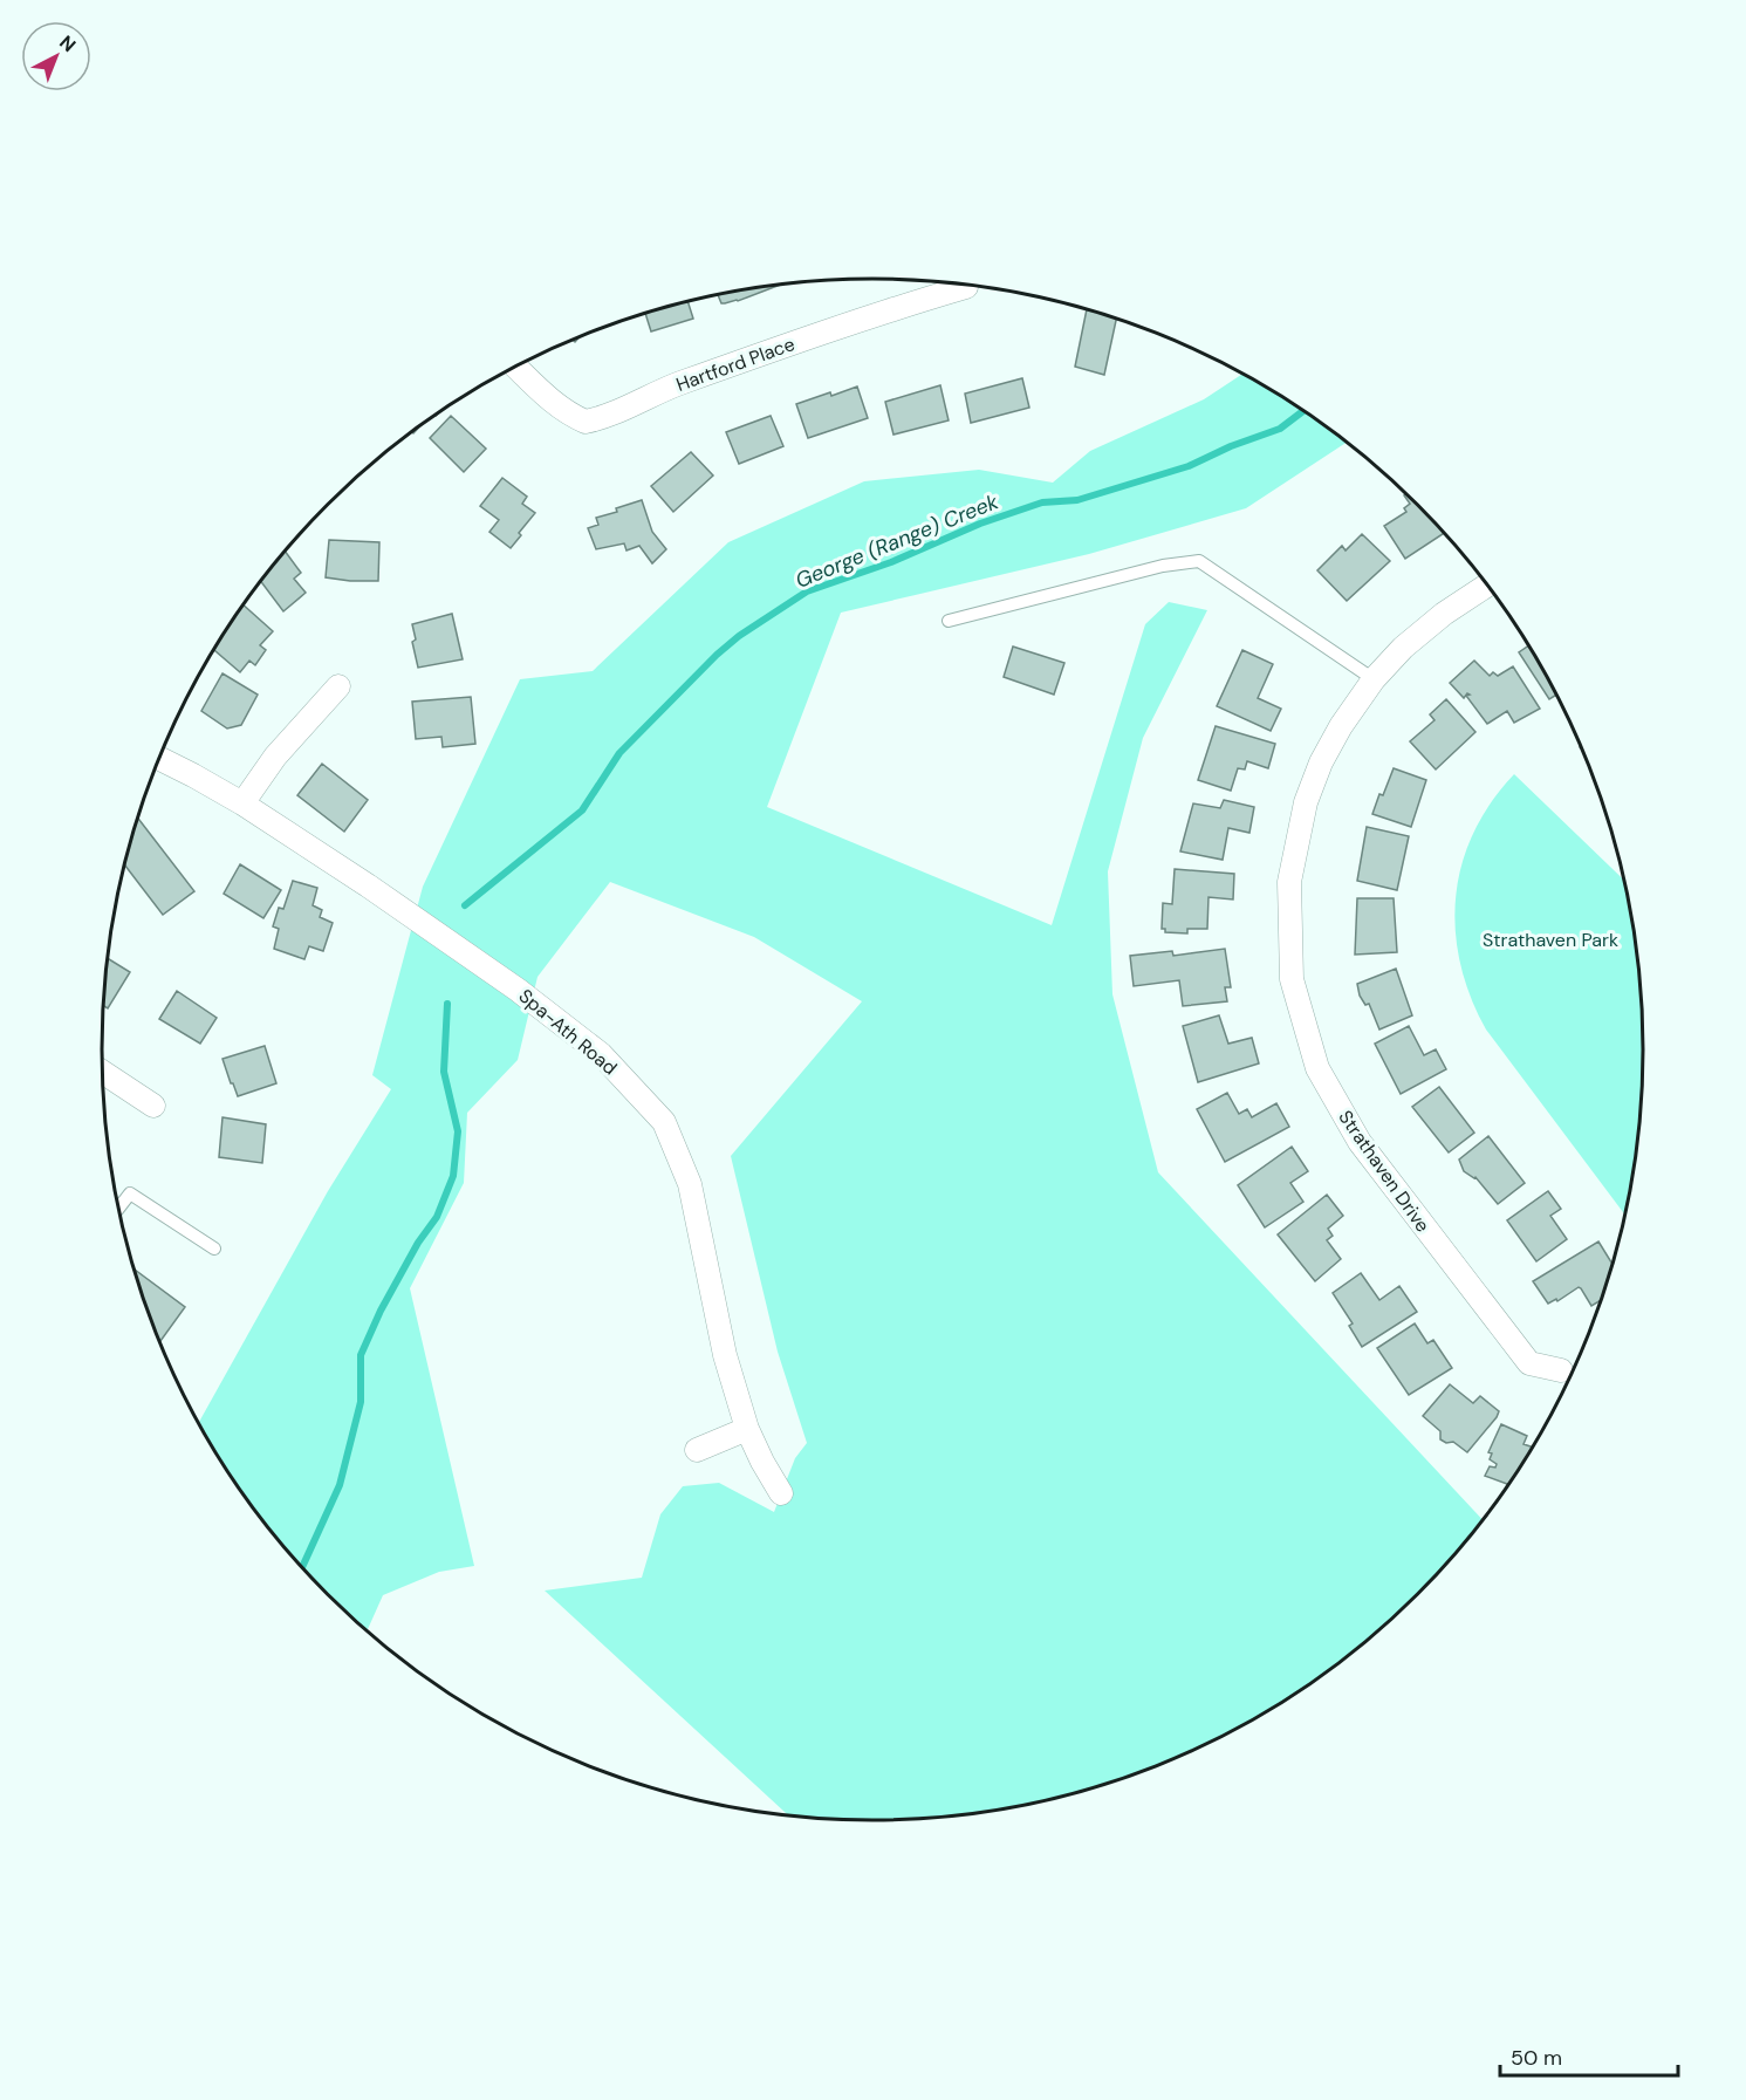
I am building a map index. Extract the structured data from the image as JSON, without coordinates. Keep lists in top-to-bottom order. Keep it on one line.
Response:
{"streets":{"street":["Hartford Place","Spa-Ath Road","Strathaven Drive"]},"water":["George (Range) Creek"],"parks":["Strathaven Park"],"scale_bar":"50 m","north":"top right"}
